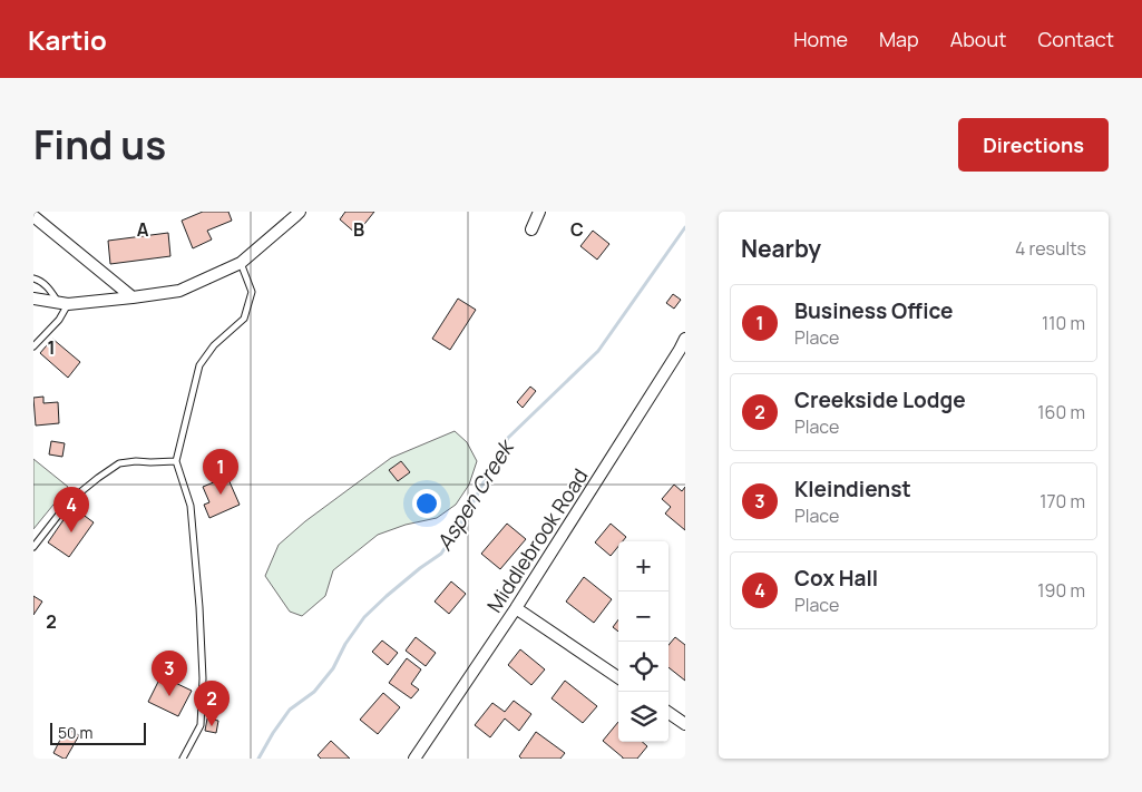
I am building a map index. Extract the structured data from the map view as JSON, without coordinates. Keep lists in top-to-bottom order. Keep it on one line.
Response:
{"streets":{"street":["Middlebrook Road"]},"water":["Aspen Creek"],"scale_bar":"50 m","page":{"header":"Kartio","nav":["Home","Map","About","Contact"],"title":"Find us","buttons":"Directions","heading":["Nearby","4 results"],"list":[{"mark":"1","name":"Business Office","note":"Place","value":"110 m"},{"mark":"2","name":"Creekside Lodge","note":"Place","value":"160 m"},{"mark":"3","name":"Kleindienst","note":"Place","value":"170 m"},{"mark":"4","name":"Cox Hall","note":"Place","value":"190 m"}],"pins":["1","4","3","2"],"map_buttons":["+","−"],"scale":"50 m"},"grid":{"columns":["A","B","C"],"rows":["1","2"]}}
